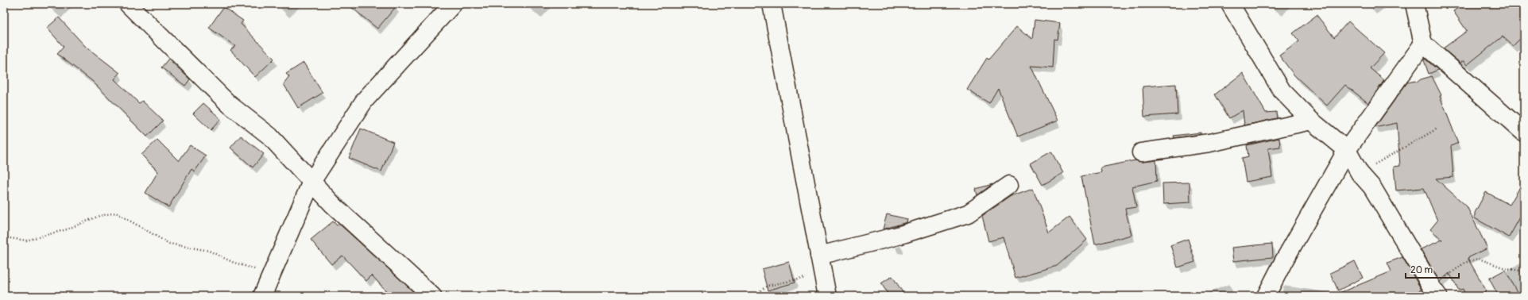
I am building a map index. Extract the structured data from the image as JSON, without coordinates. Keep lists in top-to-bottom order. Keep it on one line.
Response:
{"scale_bar":"20 m"}
